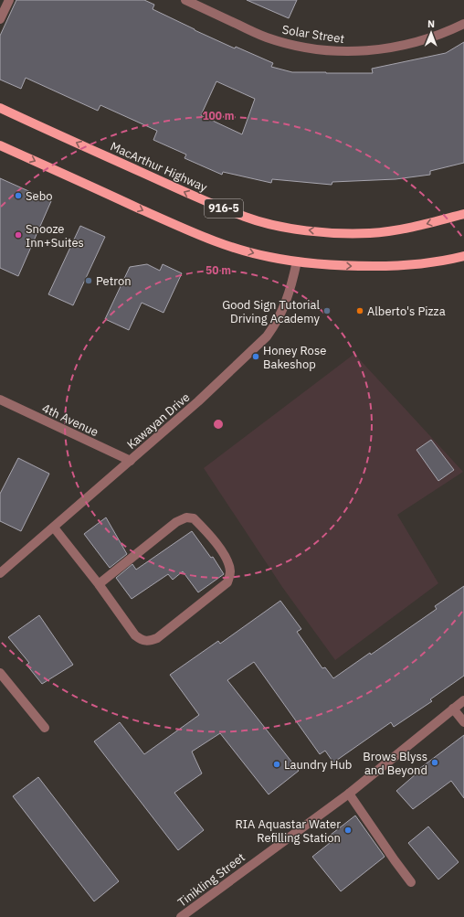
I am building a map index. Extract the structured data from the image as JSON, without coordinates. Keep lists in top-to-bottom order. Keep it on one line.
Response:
{"streets":{"main road":["MacArthur Highway","916-5"],"street":["Solar Street","4th Avenue","Kawayan Drive","Tinikling Street"]},"crossings":[["4th Avenue","Kawayan Drive"]],"places":["Sebo","Snooze Inn+Suites","Petron","Good Sign Tutorial Driving Academy","Alberto's Pizza","Honey Rose Bakeshop","Brows Blyss and Beyond","Laundry Hub","RIA Aquastar Water Refilling Station"],"north":"top","rings":["100 m","50 m"]}
